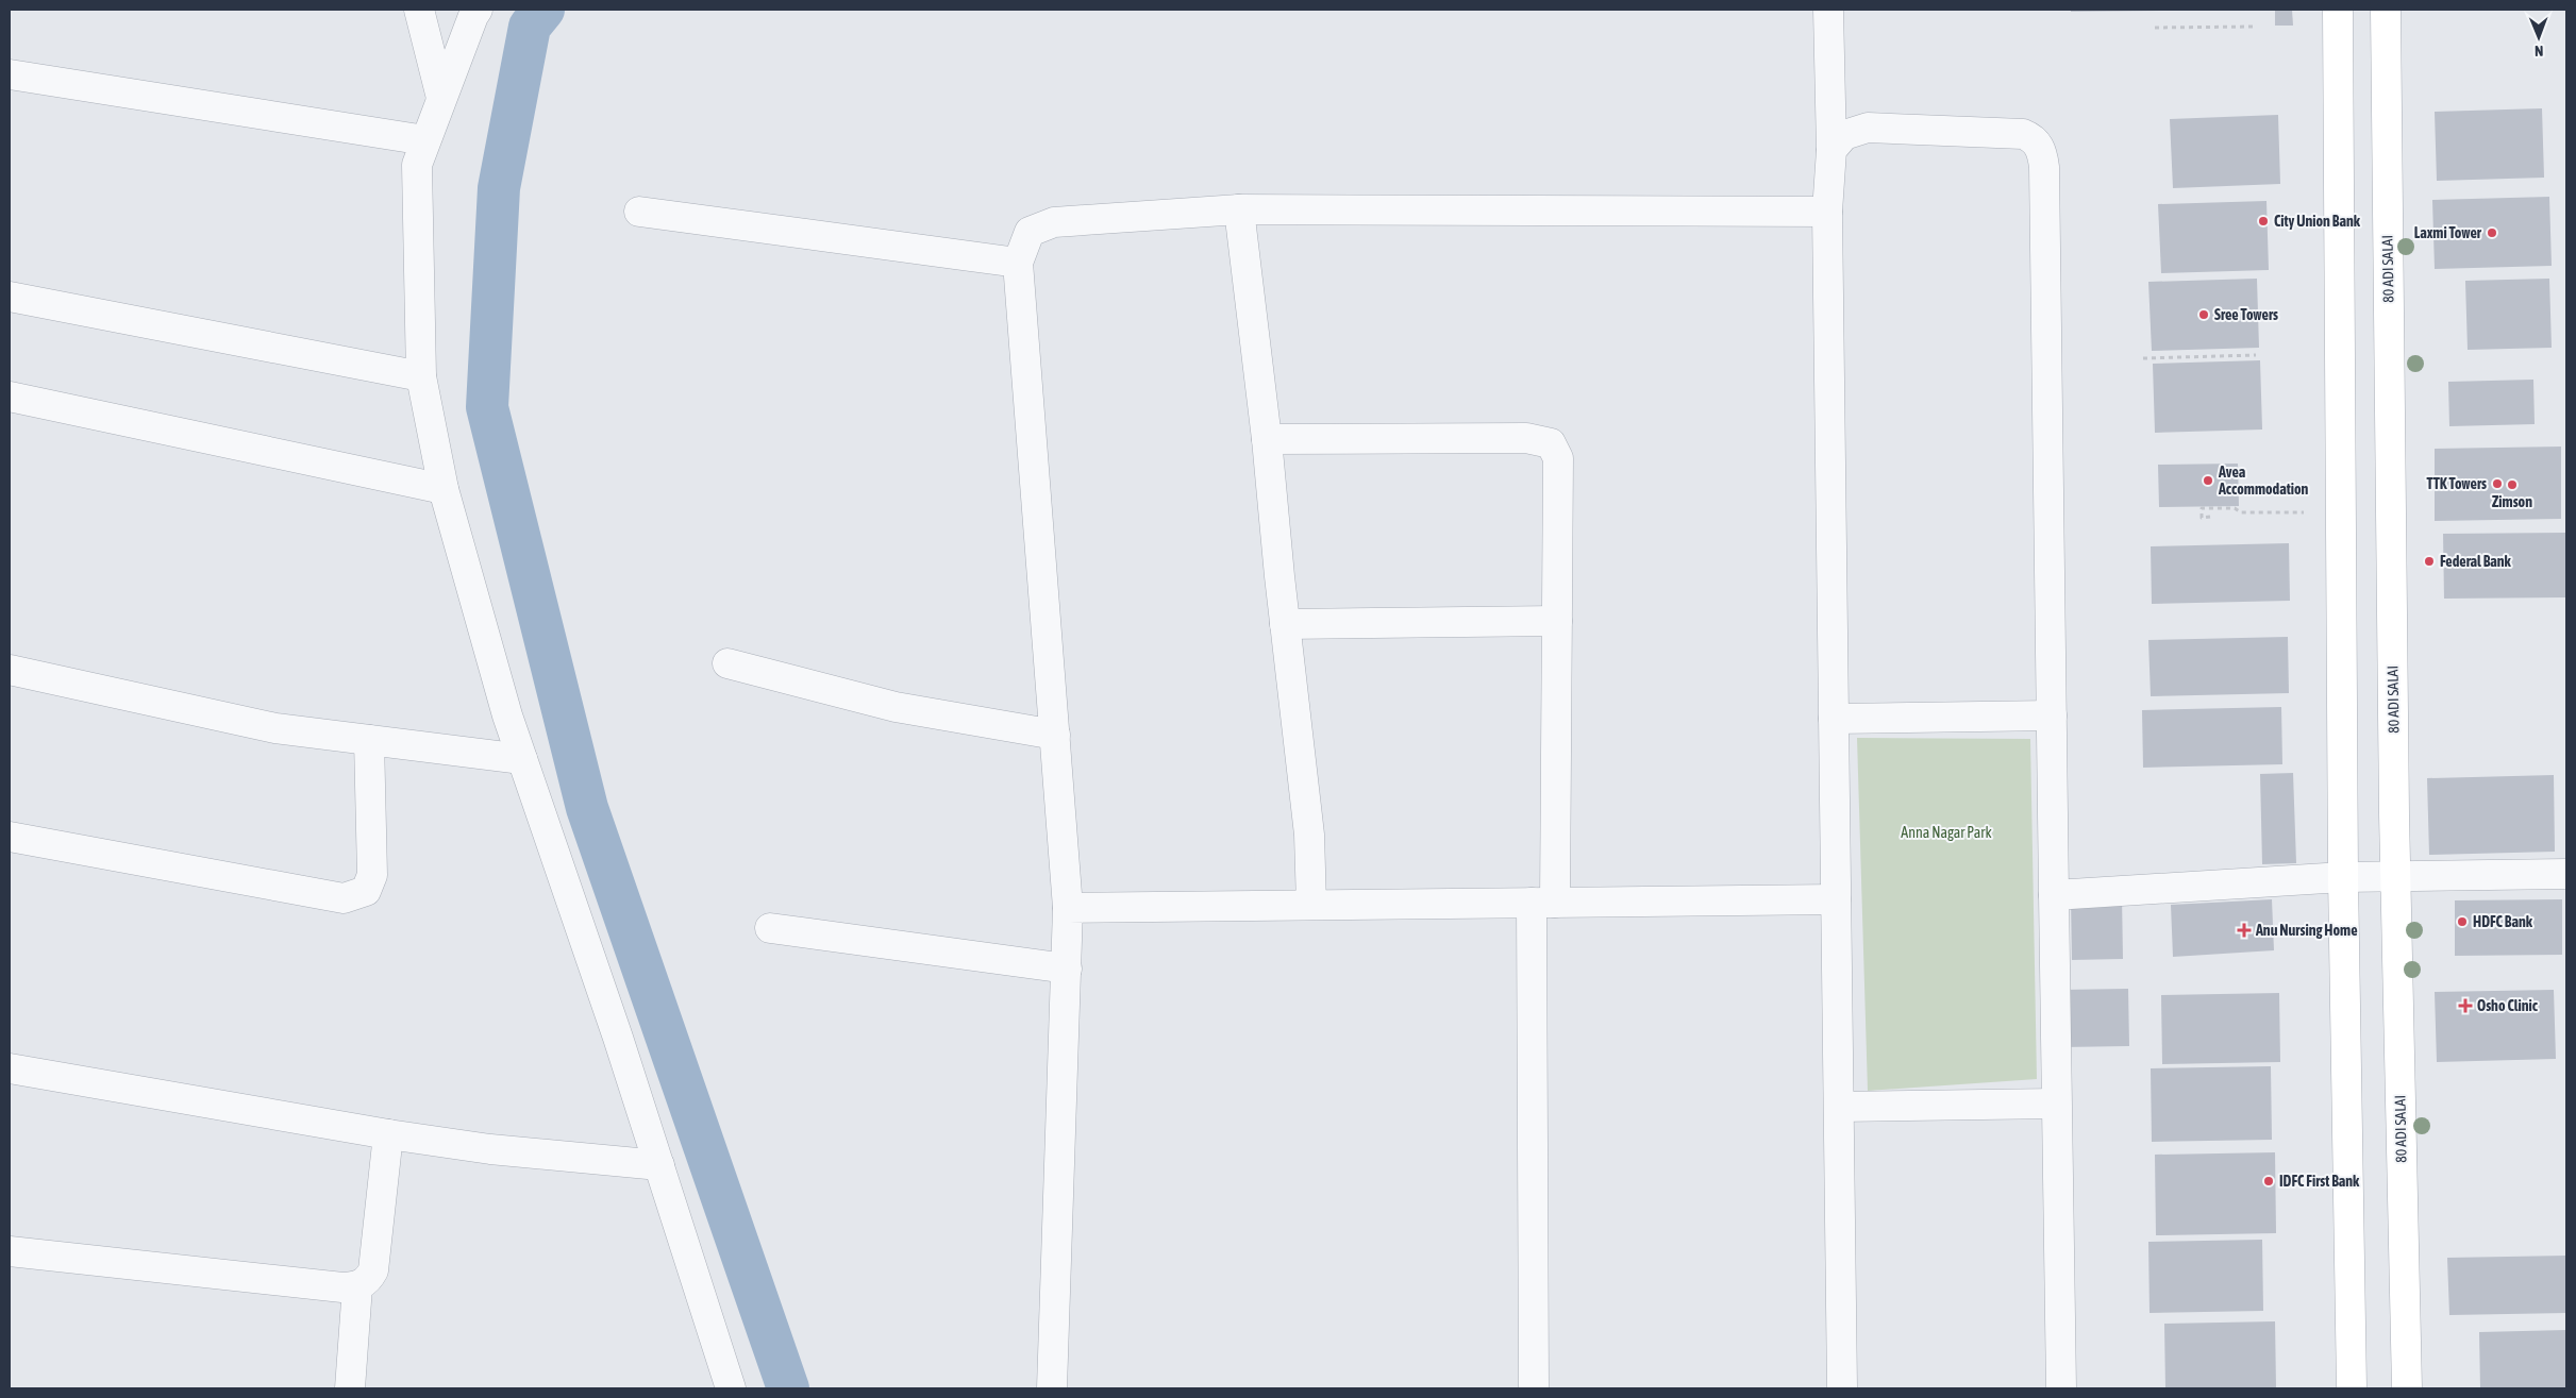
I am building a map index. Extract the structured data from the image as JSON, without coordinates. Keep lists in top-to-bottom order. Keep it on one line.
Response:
{"streets":{"main road":["80 ADI SALAI"]},"parks":["Anna Nagar Park"],"places":{"other":["City Union Bank","Laxmi Tower","Sree Towers","Avea Accommodation","TTK Towers","Zimson","Federal Bank","HDFC Bank","IDFC First Bank"],"health":["Anu Nursing Home","Osho Clinic"]},"north":"bottom"}
